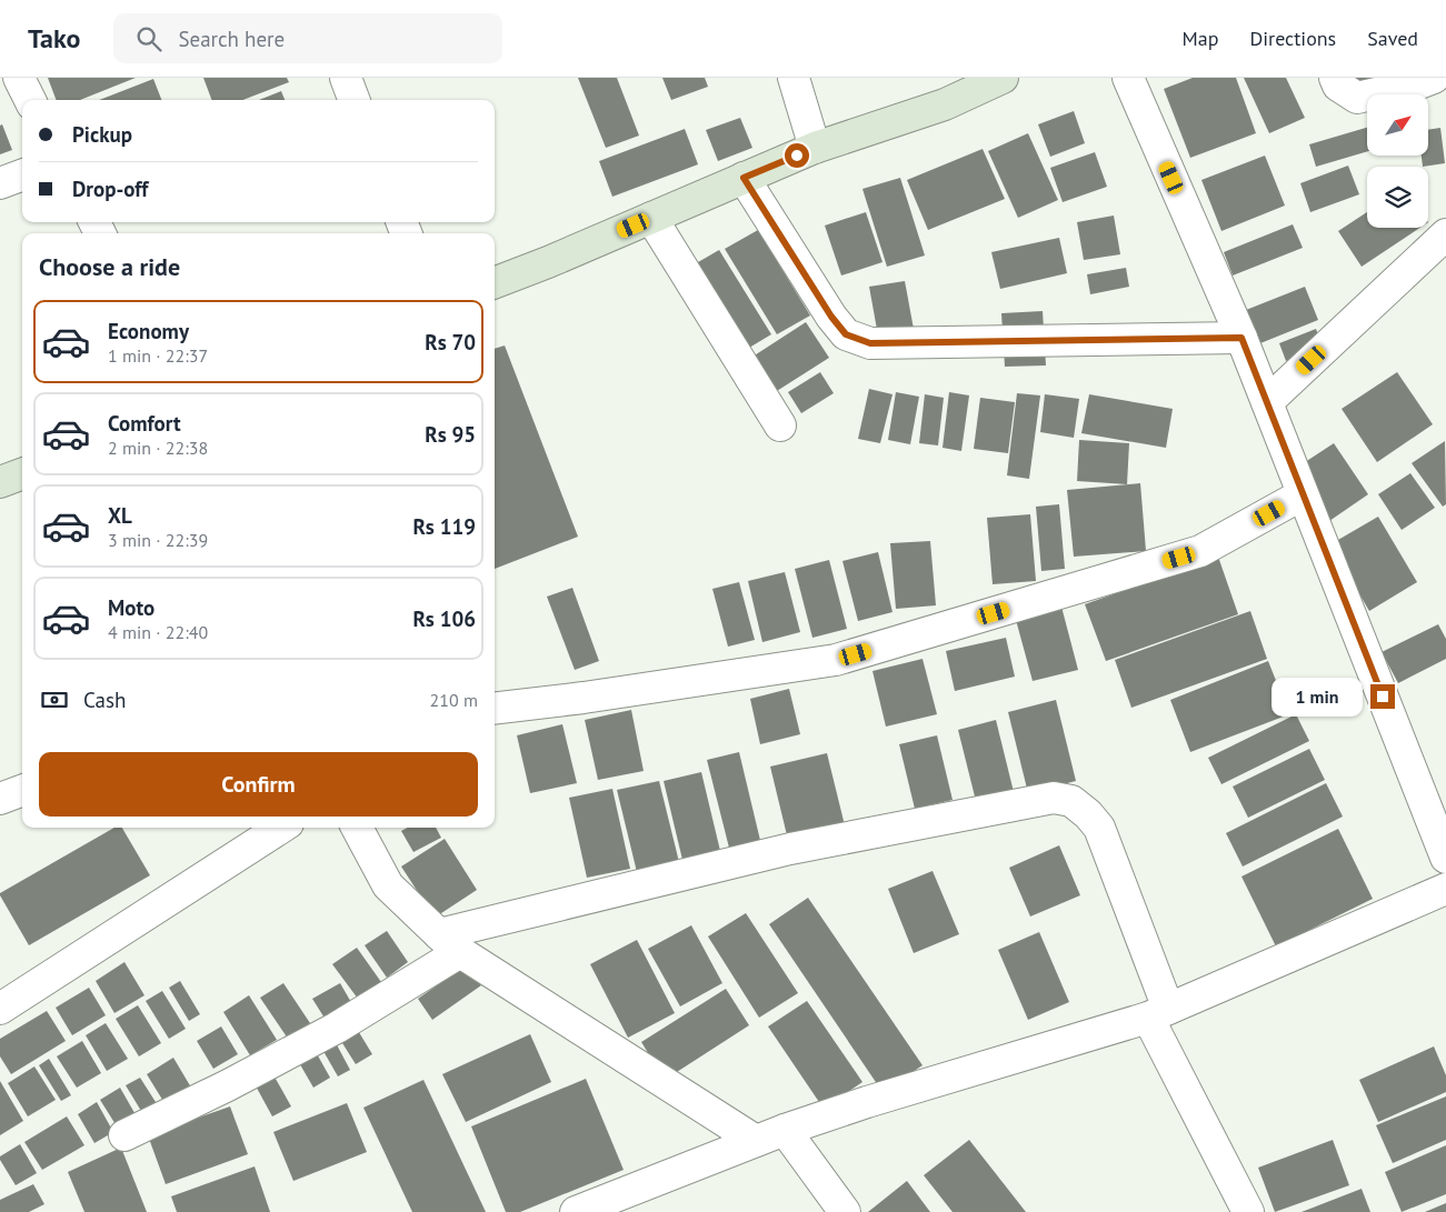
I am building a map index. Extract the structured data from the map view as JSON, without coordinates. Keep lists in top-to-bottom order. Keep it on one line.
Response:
{"north":"top right","page":{"header":"Tako","search":"Search here","nav":["Map","Directions","Saved"],"banner":["Pickup","Drop-off"],"heading":"Choose a ride","list":[{"name":"Economy","note":"1 min · 22:37","value":"Rs 70"},{"name":"Comfort","note":"2 min · 22:38","value":"Rs 95"},{"name":"XL","note":"3 min · 22:39","value":"Rs 119"},{"name":"Moto","note":"4 min · 22:40","value":"Rs 106"}],"pay":["Cash","210 m"],"bubble":"1 min","buttons":"Confirm"}}
